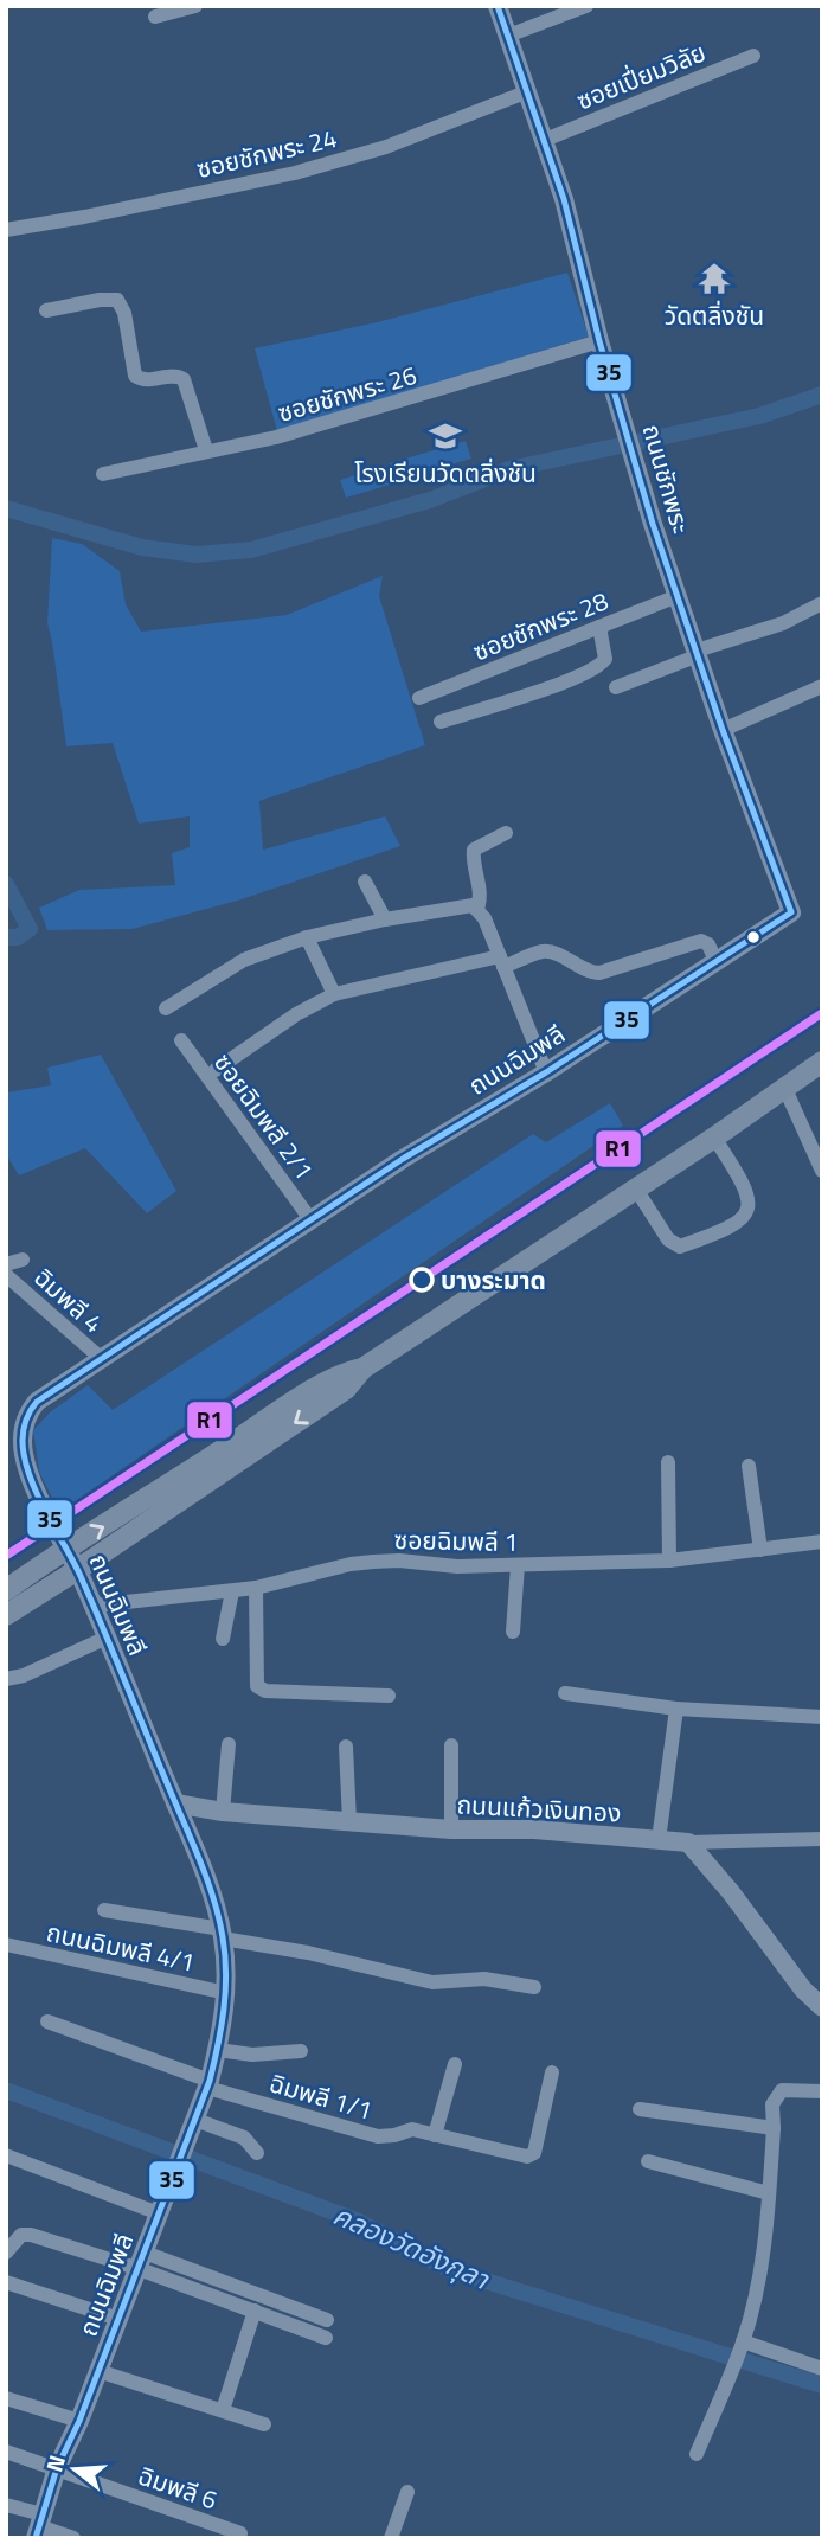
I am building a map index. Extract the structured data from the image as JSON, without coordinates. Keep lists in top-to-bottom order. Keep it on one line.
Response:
{"streets":{"street":["ซอยเปี่ยมวิลัย","ซอยชักพระ 24","ซอยชักพระ 26","ถนนชักพระ","ซอยชักพระ 28","ถนนฉิมพลี","ซอยฉิมพลี 2/1","ฉิมพลี 4","ซอยฉิมพลี 1","ถนนแก้วเงินทอง","ถนนฉิมพลี 4/1","ฉิมพลี 1/1","ฉิมพลี 6"]},"crossings":[["ซอยเปี่ยมวิลัย","ถนนชักพระ"],["ซอยชักพระ 24","ถนนชักพระ"],["ซอยชักพระ 26","ถนนชักพระ"],["ถนนชักพระ","ซอยชักพระ 28"],["ถนนชักพระ","ถนนฉิมพลี"],["ถนนฉิมพลี","ซอยฉิมพลี 2/1"],["ถนนฉิมพลี","ฉิมพลี 4"],["ถนนฉิมพลี","ซอยฉิมพลี 1"],["ถนนฉิมพลี","ถนนแก้วเงินทอง"],["ถนนฉิมพลี","ถนนฉิมพลี 4/1"],["ถนนฉิมพลี","ฉิมพลี 1/1"],["ถนนฉิมพลี","ฉิมพลี 6"]],"water":["คลองวัดอังกุลา"],"places":{"temple":["วัดตลิ่งชัน"],"school or university":["โรงเรียนวัดตลิ่งชัน"],"other":["บางระมาด"]},"lines":["transit line 35","transit line R1"],"north":"left"}
